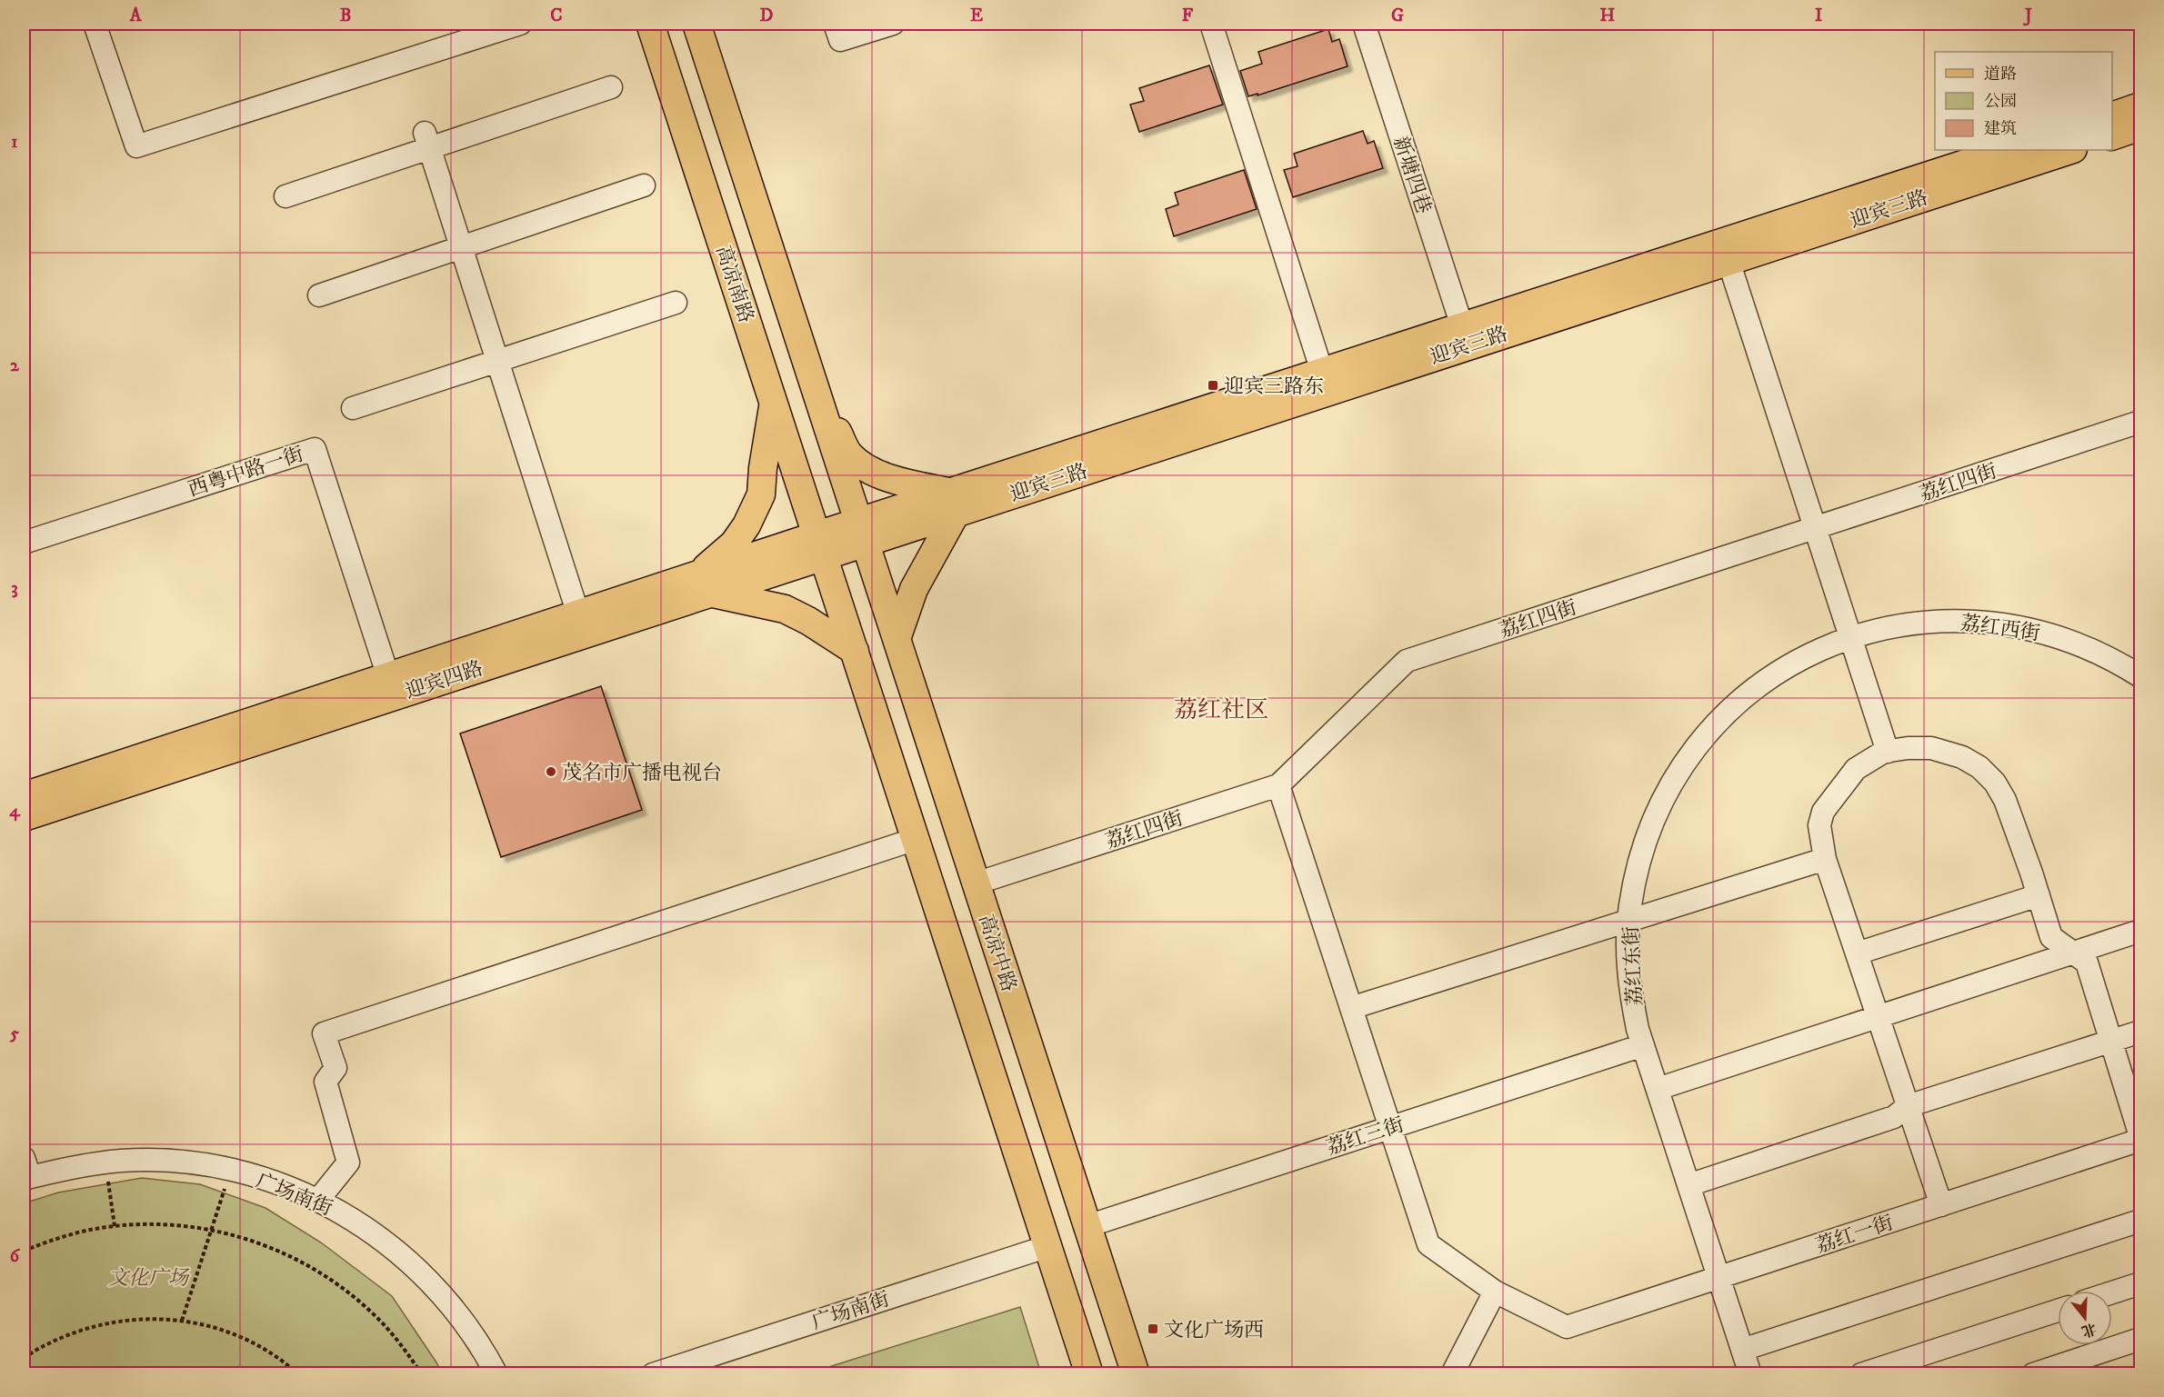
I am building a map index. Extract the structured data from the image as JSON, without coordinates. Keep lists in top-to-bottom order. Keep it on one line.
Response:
{"streets":{"main road":["迎宾三路","高凉南路","迎宾四路","高凉中路"],"street":["新塘四巷","西粤中路一街","荔红四街","荔红西街","荔红东街","荔红三街","广场南街","荔红一街"]},"crossings":[["新塘四巷","迎宾三路"],["迎宾三路","高凉南路"],["迎宾三路","迎宾四路"],["迎宾三路","高凉中路"],["高凉南路","迎宾四路"],["高凉南路","高凉中路"],["西粤中路一街","迎宾四路"],["荔红四街","高凉中路"],["荔红西街","荔红东街"],["迎宾四路","高凉中路"],["高凉中路","荔红三街"],["荔红东街","荔红三街"],["荔红东街","荔红一街"]],"districts":["荔红社区"],"parks":["文化广场"],"places":{"transit":["迎宾三路东","文化广场西"],"other":["茂名市广播电视台"]},"legend":["道路","公园","建筑"],"north":"bottom","grid":{"columns":["A","B","C","D","E","F","G","H","I","J"],"rows":["1","2","3","4","5","6"]}}
